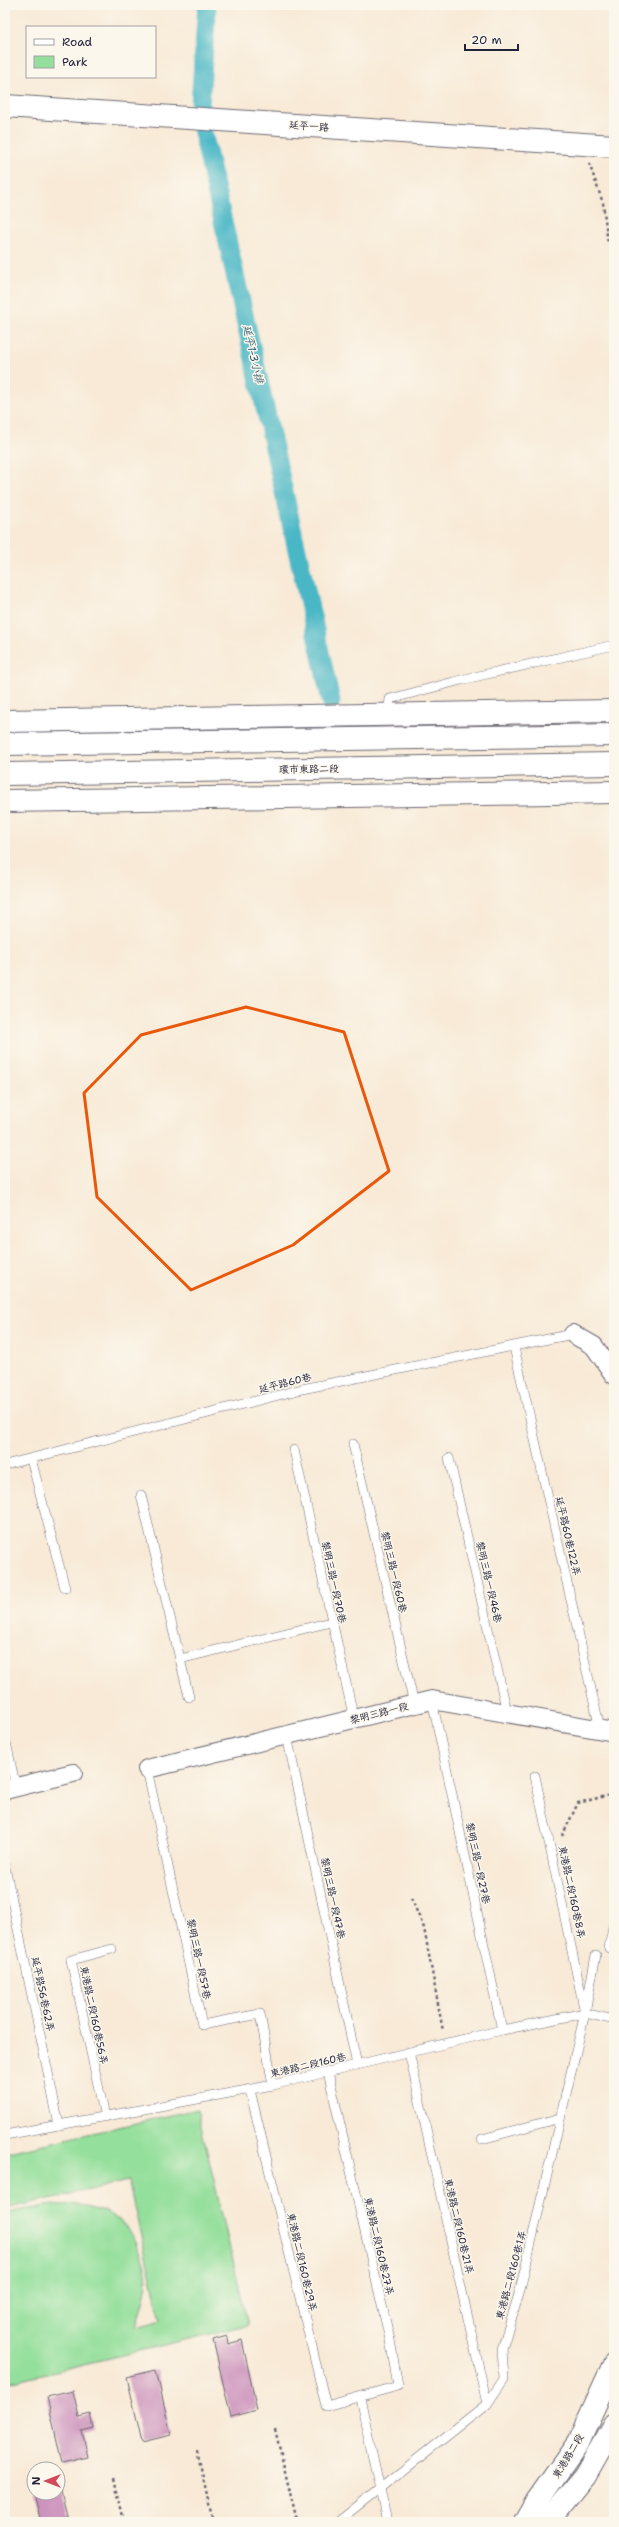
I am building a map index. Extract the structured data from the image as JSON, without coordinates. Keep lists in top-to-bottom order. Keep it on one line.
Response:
{"streets":{"main road":["延平一路","環市東路二段","東港路二段"],"street":["黎明三路一段"],"lane":["延平路60巷","延平路60巷122弄","黎明三路一段60巷","黎明三路一段70巷","黎明三路一段46巷","黎明三路一段27巷","東港路二段160巷8弄","黎明三路一段47巷","黎明三路一段57巷","延平路56巷62弄","東港路二段160巷56弄","東港路二段160巷","東港路二段160巷21弄","東港路二段160巷27弄","東港路二段160巷29弄","東港路二段160巷1弄"]},"crossings":[["延平路60巷","延平路60巷122弄"],["延平路60巷122弄","黎明三路一段"],["黎明三路一段60巷","黎明三路一段"],["黎明三路一段70巷","黎明三路一段"],["黎明三路一段46巷","黎明三路一段"],["黎明三路一段","黎明三路一段27巷"],["黎明三路一段","黎明三路一段47巷"],["黎明三路一段","黎明三路一段57巷"],["黎明三路一段27巷","東港路二段160巷"],["東港路二段160巷8弄","東港路二段160巷"],["東港路二段160巷8弄","東港路二段160巷1弄"],["黎明三路一段47巷","東港路二段160巷"],["黎明三路一段57巷","東港路二段160巷"],["延平路56巷62弄","東港路二段160巷"],["東港路二段160巷56弄","東港路二段160巷"],["東港路二段160巷","東港路二段160巷21弄"],["東港路二段160巷","東港路二段160巷27弄"],["東港路二段160巷","東港路二段160巷29弄"],["東港路二段160巷","東港路二段160巷1弄"],["東港路二段160巷21弄","東港路二段160巷1弄"],["東港路二段160巷27弄","東港路二段160巷29弄"]],"water":["延平1-3小排"],"legend":["Road","Park"],"scale_bar":"20 m","north":"left"}
